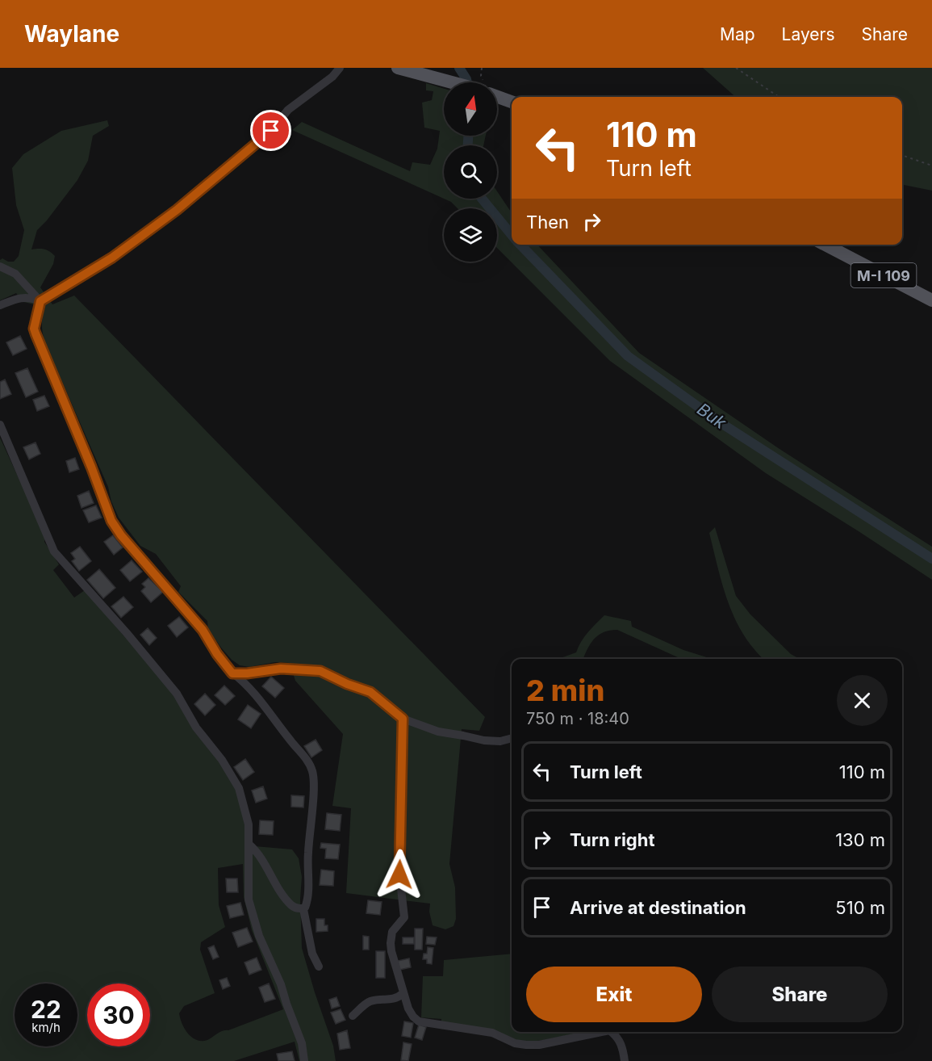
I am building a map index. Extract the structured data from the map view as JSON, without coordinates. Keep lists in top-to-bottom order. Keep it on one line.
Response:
{"streets":{"main road":["M-I 109"]},"water":["Buk"],"north":"top","page":{"header":"Waylane","nav":["Map","Layers","Share"],"turn":["110 m","Turn left"],"then":"Then","heading":["2 min","750 m · 18:40"],"list":[{"name":"Turn left","value":"110 m"},{"name":"Turn right","value":"130 m"},{"name":"Arrive at destination","value":"510 m"}],"buttons":["Exit","Share"],"speed":"22 km/h","limit":"30"}}
